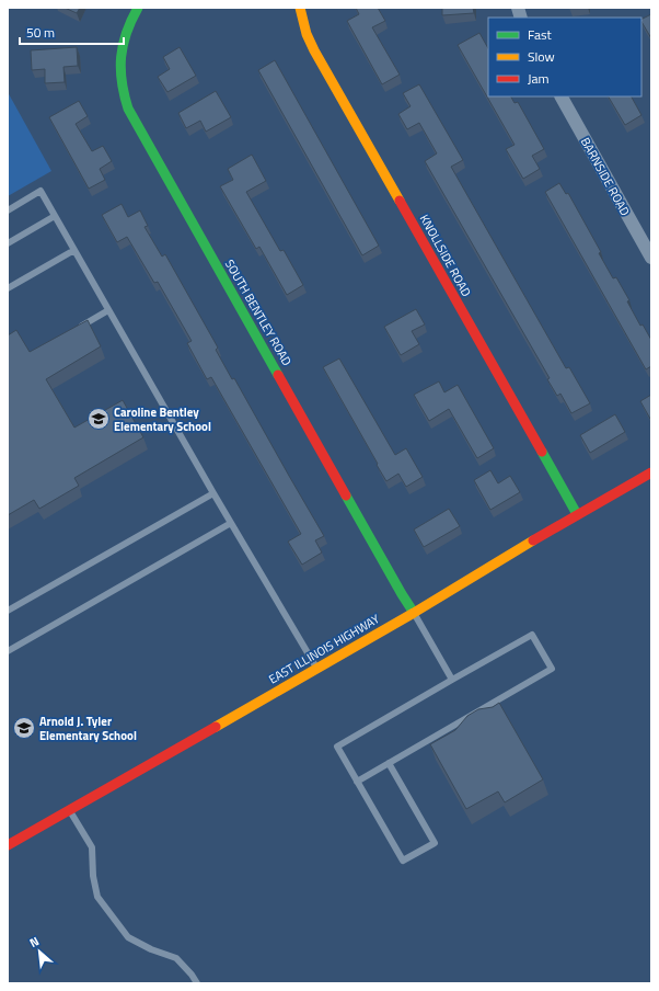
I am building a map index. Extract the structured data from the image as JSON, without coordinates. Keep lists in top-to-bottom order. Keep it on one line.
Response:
{"streets":{"street":["BARNSIDE ROAD","KNOLLSIDE ROAD","SOUTH BENTLEY ROAD","EAST ILLINOIS HIGHWAY"]},"crossings":[["KNOLLSIDE ROAD","EAST ILLINOIS HIGHWAY"],["SOUTH BENTLEY ROAD","EAST ILLINOIS HIGHWAY"]],"places":{"school or university":["Caroline Bentley Elementary School","Arnold J. Tyler Elementary School"]},"legend":["Fast","Slow","Jam"],"scale_bar":"50 m","north":"top left"}
